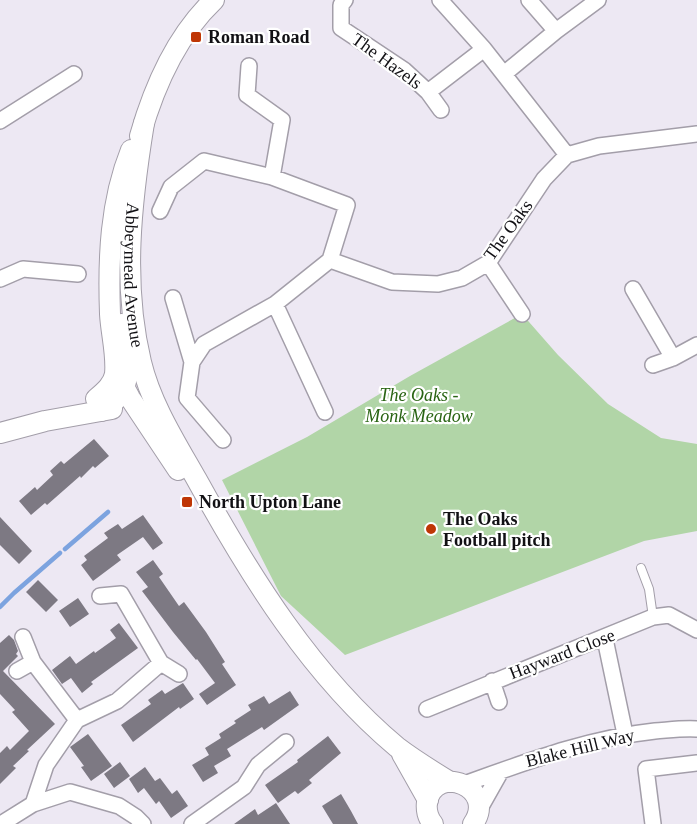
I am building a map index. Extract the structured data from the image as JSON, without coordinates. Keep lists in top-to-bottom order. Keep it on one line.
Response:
{"streets":{"street":["The Hazels","The Oaks","Abbeymead Avenue","Hayward Close","Blake Hill Way"]},"crossings":[["Abbeymead Avenue","Blake Hill Way"]],"parks":["The Oaks - Monk Meadow"],"places":{"transit":["Roman Road","North Upton Lane"],"other":["The Oaks Football pitch"]}}
